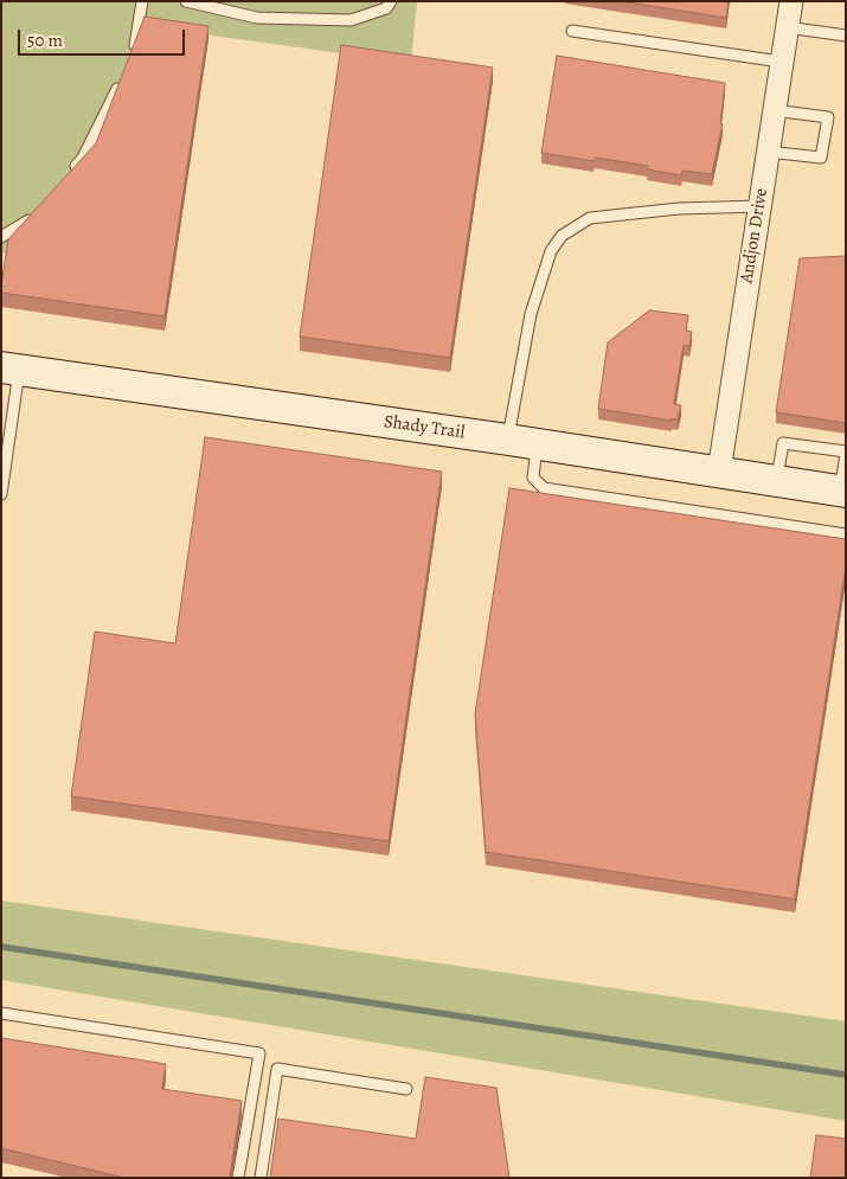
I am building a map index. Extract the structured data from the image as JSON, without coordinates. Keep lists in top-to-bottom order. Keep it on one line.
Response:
{"streets":{"street":["Andjon Drive","Shady Trail"]},"crossings":[["Andjon Drive","Shady Trail"]],"scale_bar":"50 m"}
